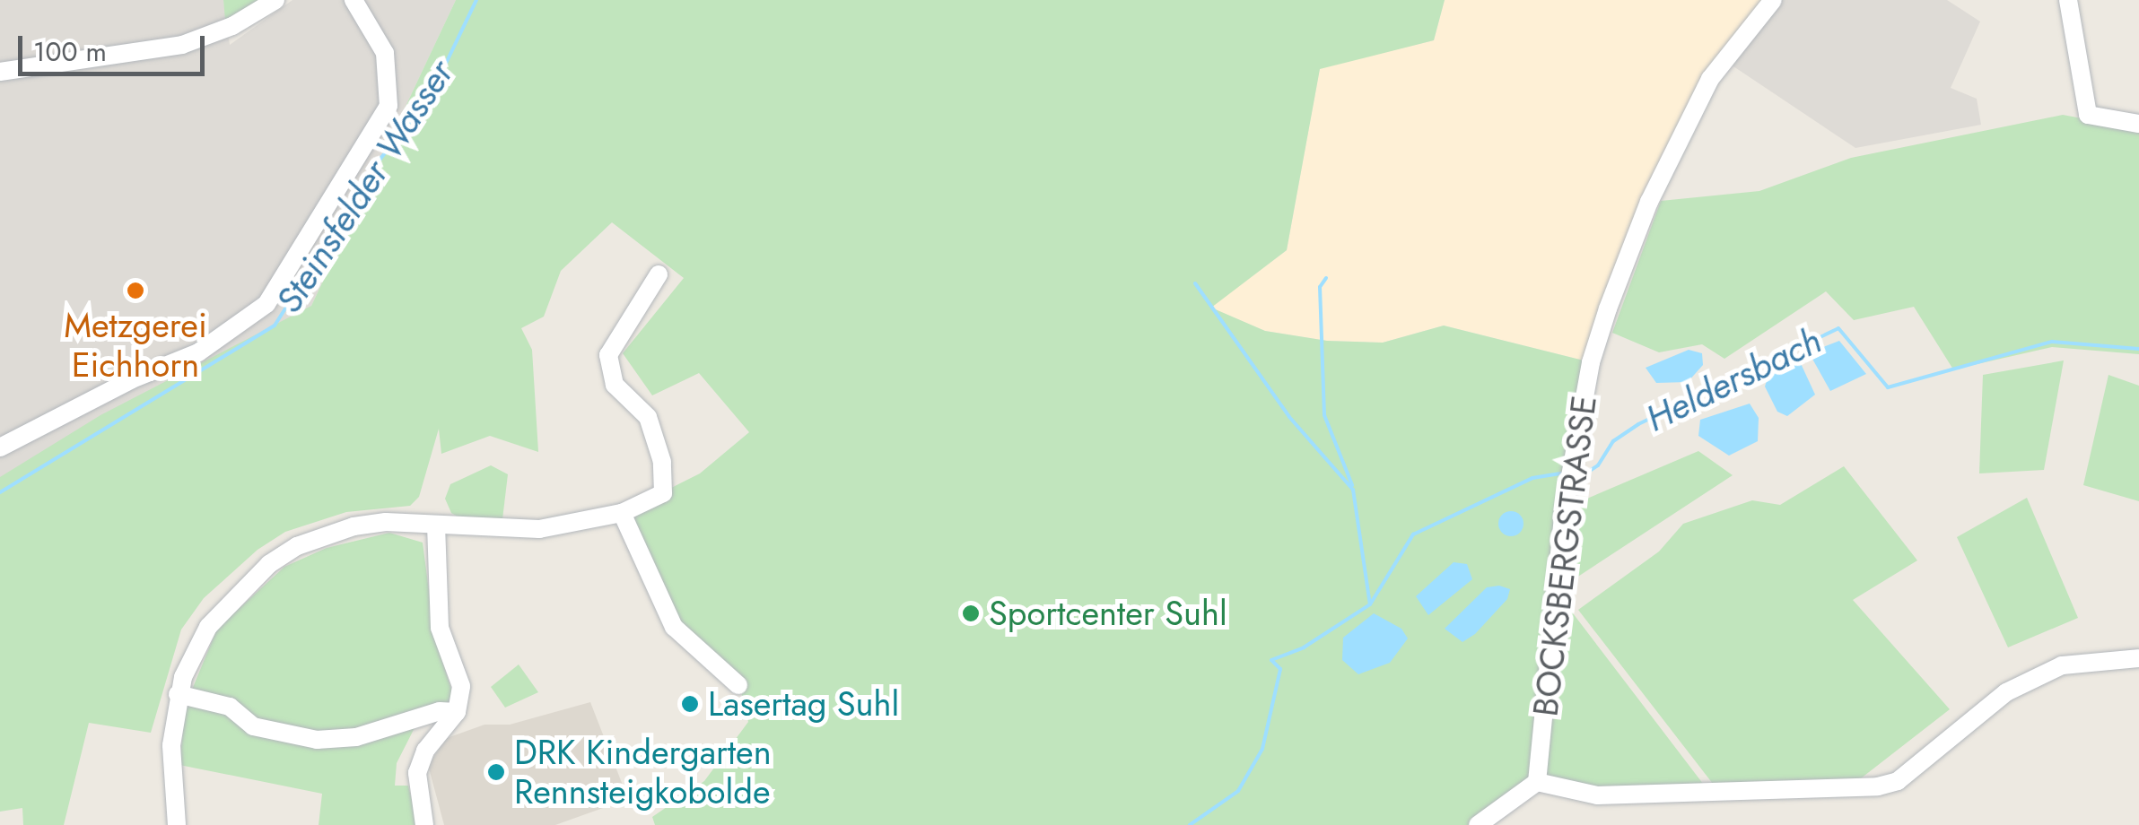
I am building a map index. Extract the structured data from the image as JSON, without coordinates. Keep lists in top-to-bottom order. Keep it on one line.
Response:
{"streets":{"street":["BOCKSBERGSTRASSE"]},"water":["Steinsfelder Wasser","Heldersbach"],"places":["Metzgerei Eichhorn","Sportcenter Suhl","Lasertag Suhl","DRK Kindergarten Rennsteigkobolde"],"scale_bar":"100 m"}
